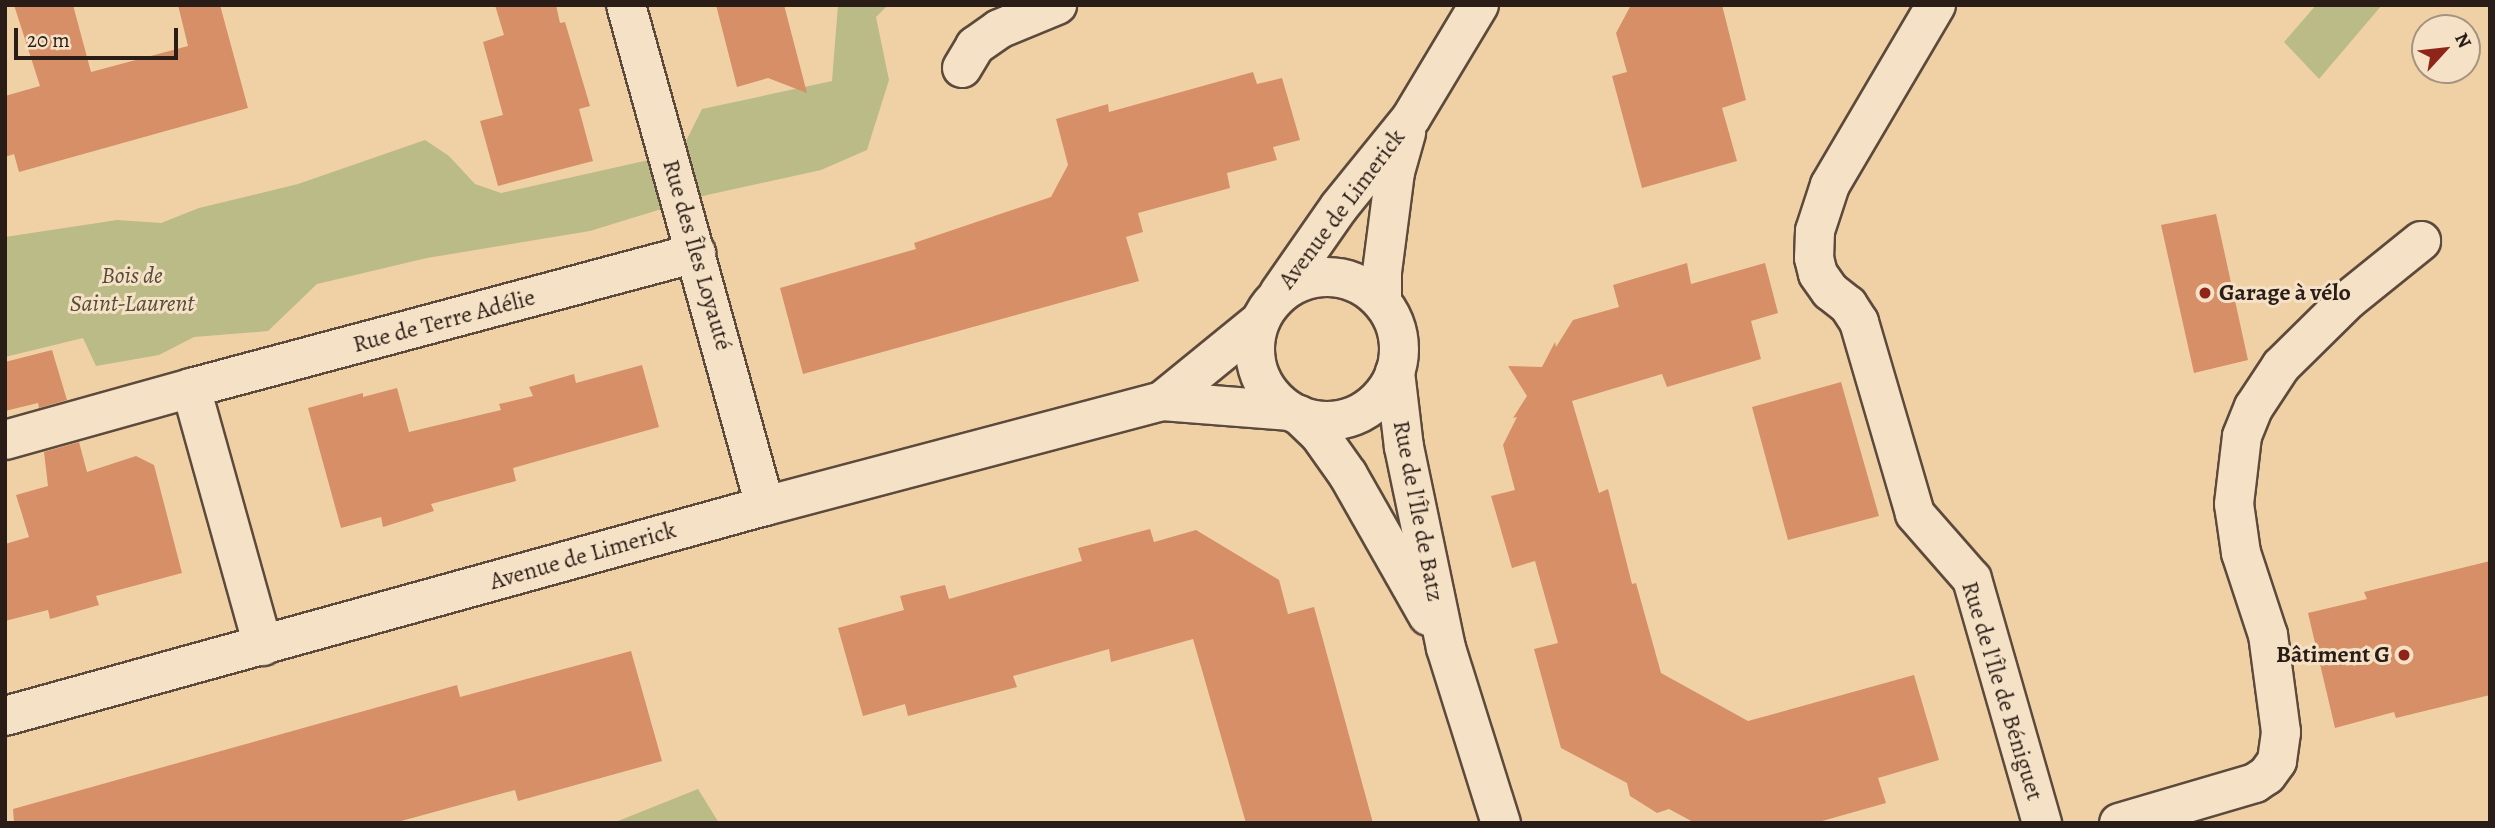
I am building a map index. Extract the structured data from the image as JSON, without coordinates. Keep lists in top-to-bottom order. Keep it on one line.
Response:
{"streets":{"street":["Avenue de Limerick","Rue des Îles Loyauté","Rue de Terre Adélie","Rue de l'Île de Batz","Rue de l'Île de Béniguet"]},"crossings":[["Avenue de Limerick","Rue des Îles Loyauté"],["Avenue de Limerick","Rue de l'Île de Batz"],["Rue des Îles Loyauté","Rue de Terre Adélie"]],"parks":["Bois de Saint-Laurent"],"places":["Garage à vélo","Bâtiment G"],"scale_bar":"20 m","north":"top right"}
